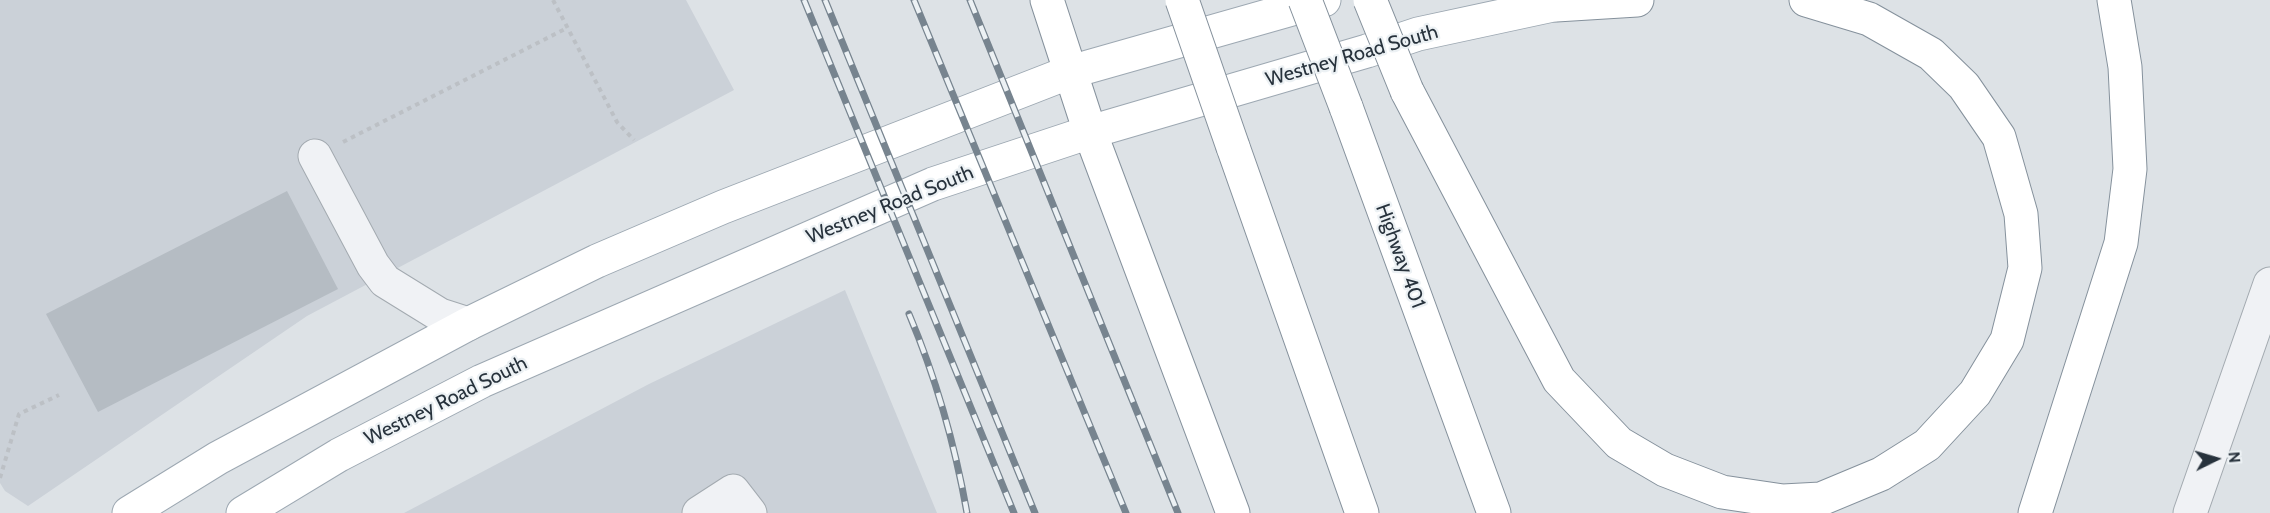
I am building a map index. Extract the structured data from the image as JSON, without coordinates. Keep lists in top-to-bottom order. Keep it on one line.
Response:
{"streets":{"main road":["Westney Road South","Highway 401"]},"north":"right"}
